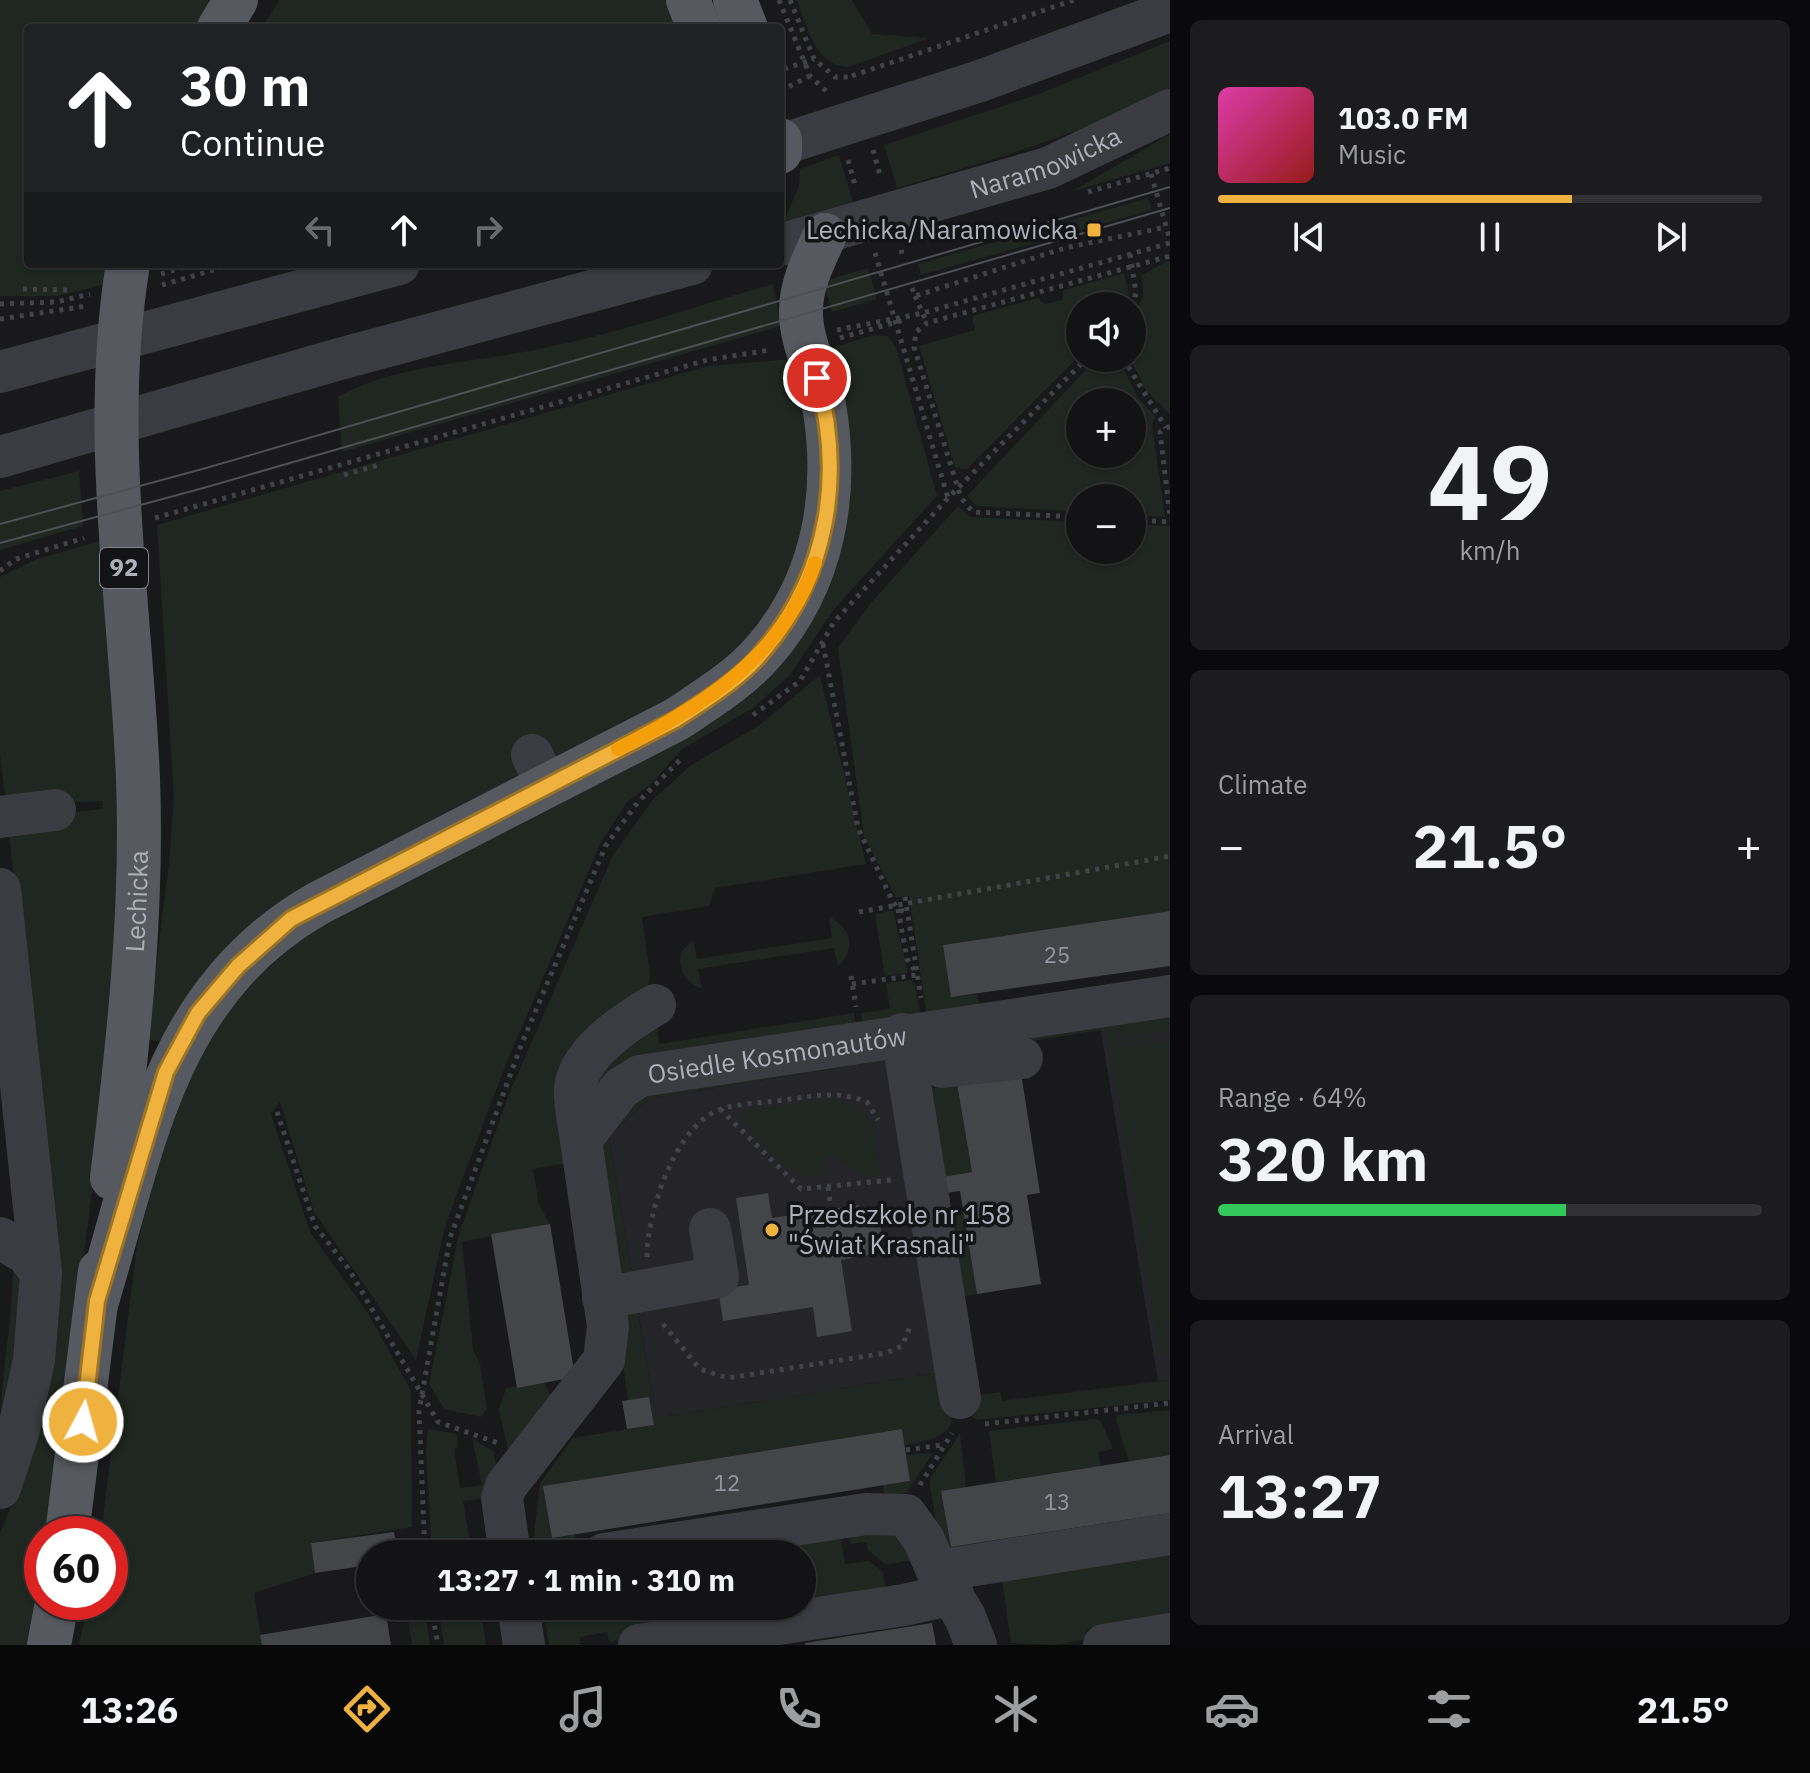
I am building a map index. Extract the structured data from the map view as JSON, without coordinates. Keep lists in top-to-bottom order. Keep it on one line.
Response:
{"streets":{"main road":["92","Lechicka"],"street":["Naramowicka","Osiedle Kosmonautów"]},"places":{"transit":["Lechicka/Naramowicka"],"other":["Przedszkole nr 158 \"Świat Krasnali\""]},"house_numbers":["25","12","13"],"page":{"turn":["30 m","Continue"],"song":["103.0 FM","Music"],"map_buttons":["+","−"],"tile":[["49","km/h"],"Climate",["Range · 64%","320 km"],["Arrival","13:27"]],"heat":["−","21.5°","+"],"limit":"60","trip":"13:27 · 1 min · 310 m","tabs":["13:26","21.5°"]}}
